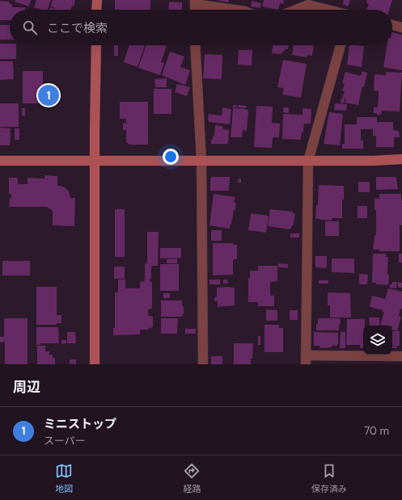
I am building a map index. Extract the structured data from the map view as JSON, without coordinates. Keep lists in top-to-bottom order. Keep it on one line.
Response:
{"page":{"search":"ここで検索","pins":"1","heading":"周辺","list":[{"mark":"1","name":"ミニストップ","note":"スーパー","value":"70 m"}],"nav":["地図","経路","保存済み"]}}
